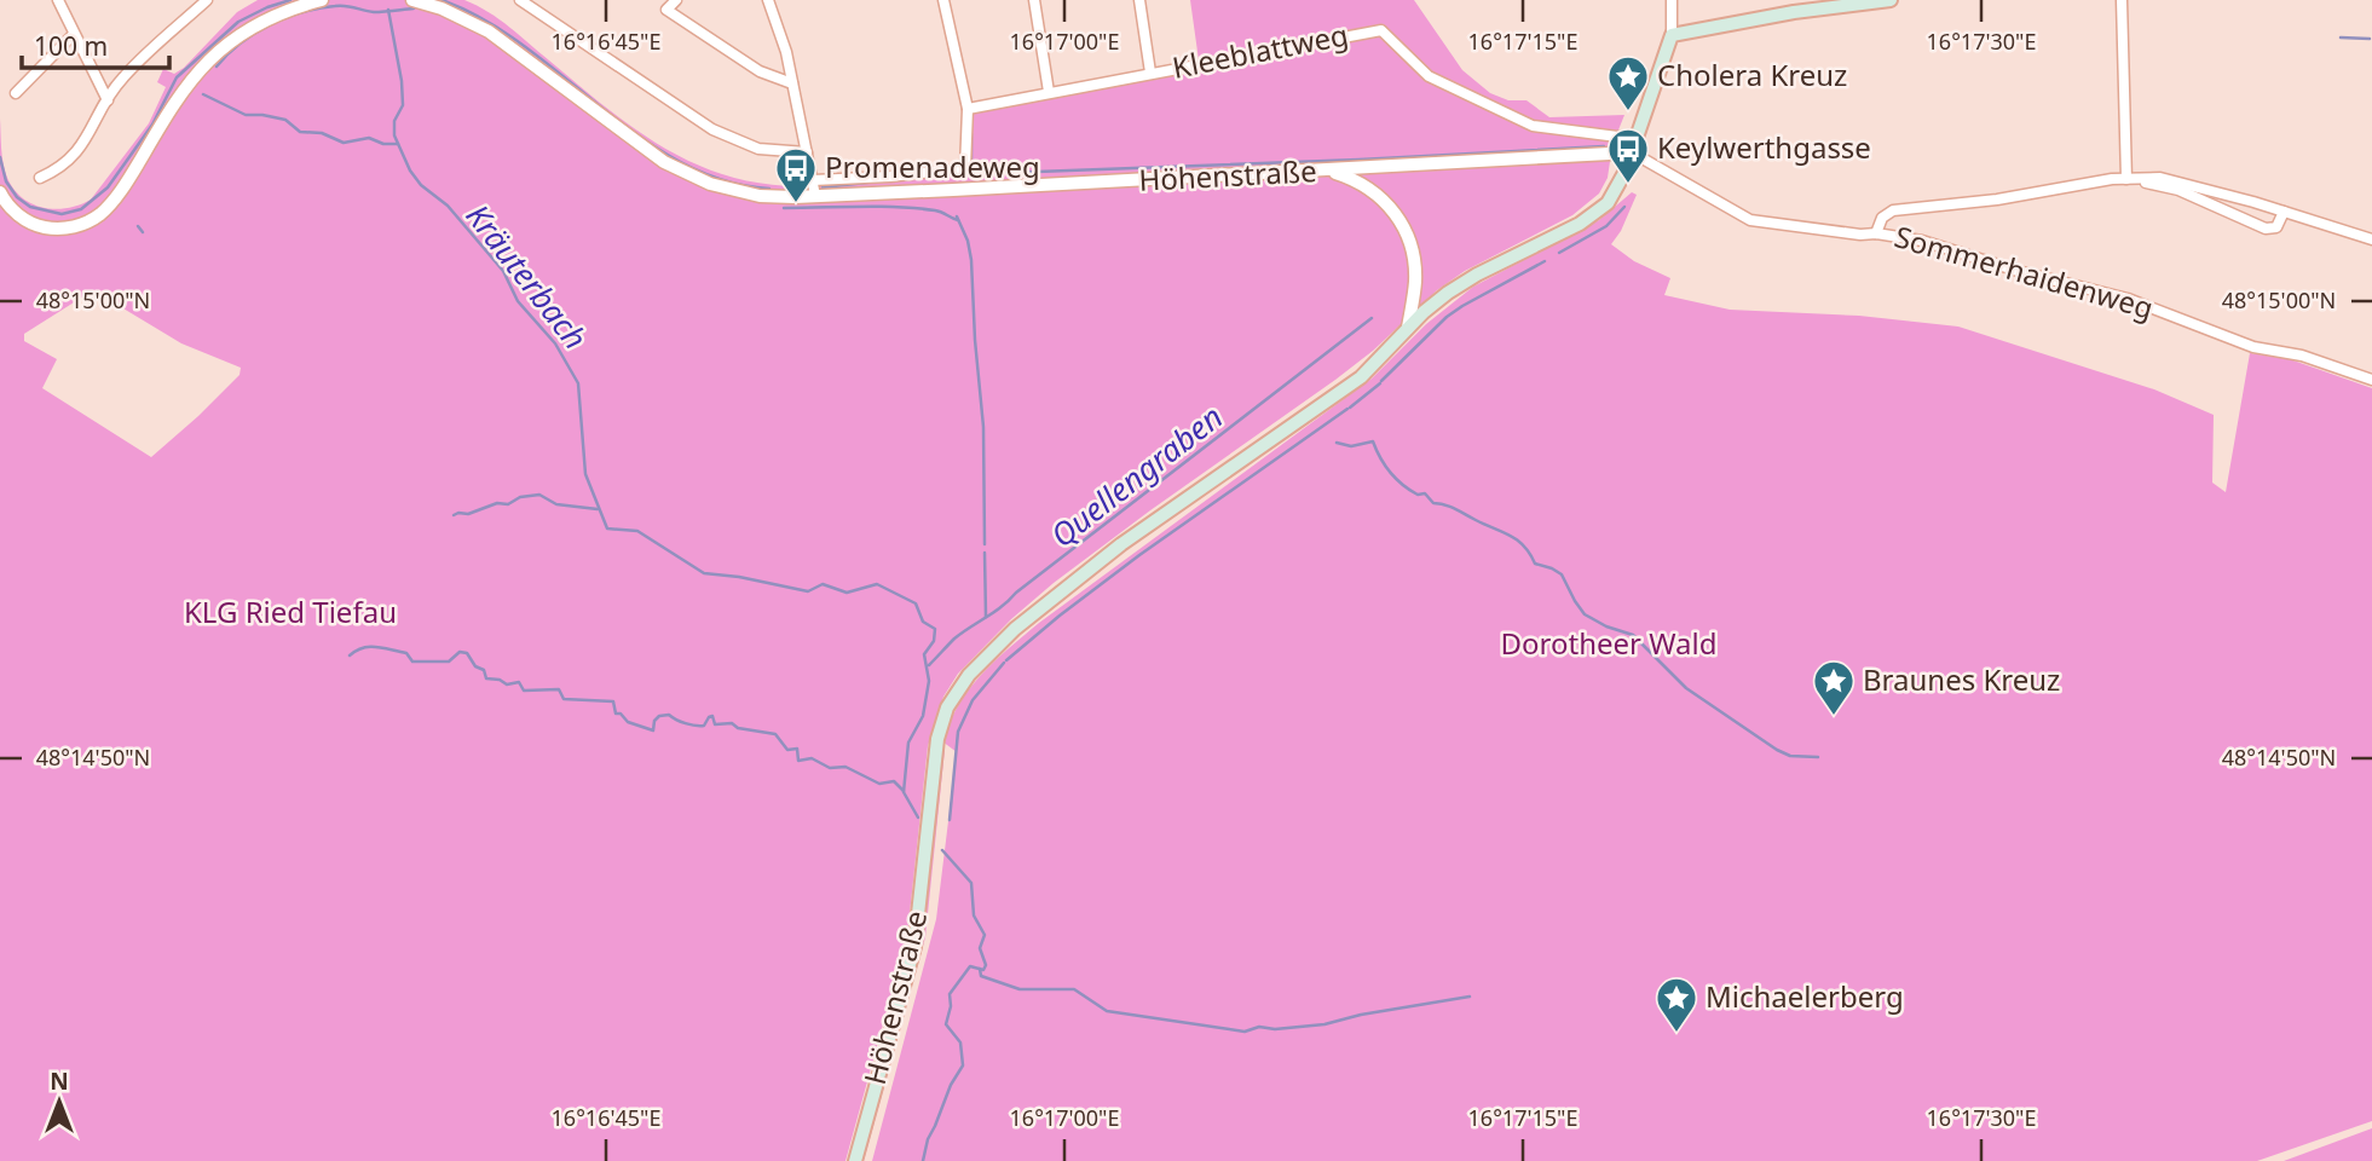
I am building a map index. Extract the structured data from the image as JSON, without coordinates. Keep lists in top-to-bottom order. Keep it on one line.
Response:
{"streets":{"main road":["Höhenstraße"],"street":["Kleeblattweg","Sommerhaidenweg"]},"crossings":[["Kleeblattweg","Sommerhaidenweg"]],"water":["Kräuterbach","Quellengraben"],"parks":["KLG Ried Tiefau","Dorotheer Wald"],"places":{"place":["Cholera Kreuz","Braunes Kreuz","Michaelerberg"],"bus stop":["Keylwerthgasse","Promenadeweg"]},"scale_bar":"100 m","north":"top","coordinates":["16°16'45\"E","16°17'00\"E","16°17'15\"E","16°17'30\"E","48°15'00\"N","48°14'50\"N"]}
